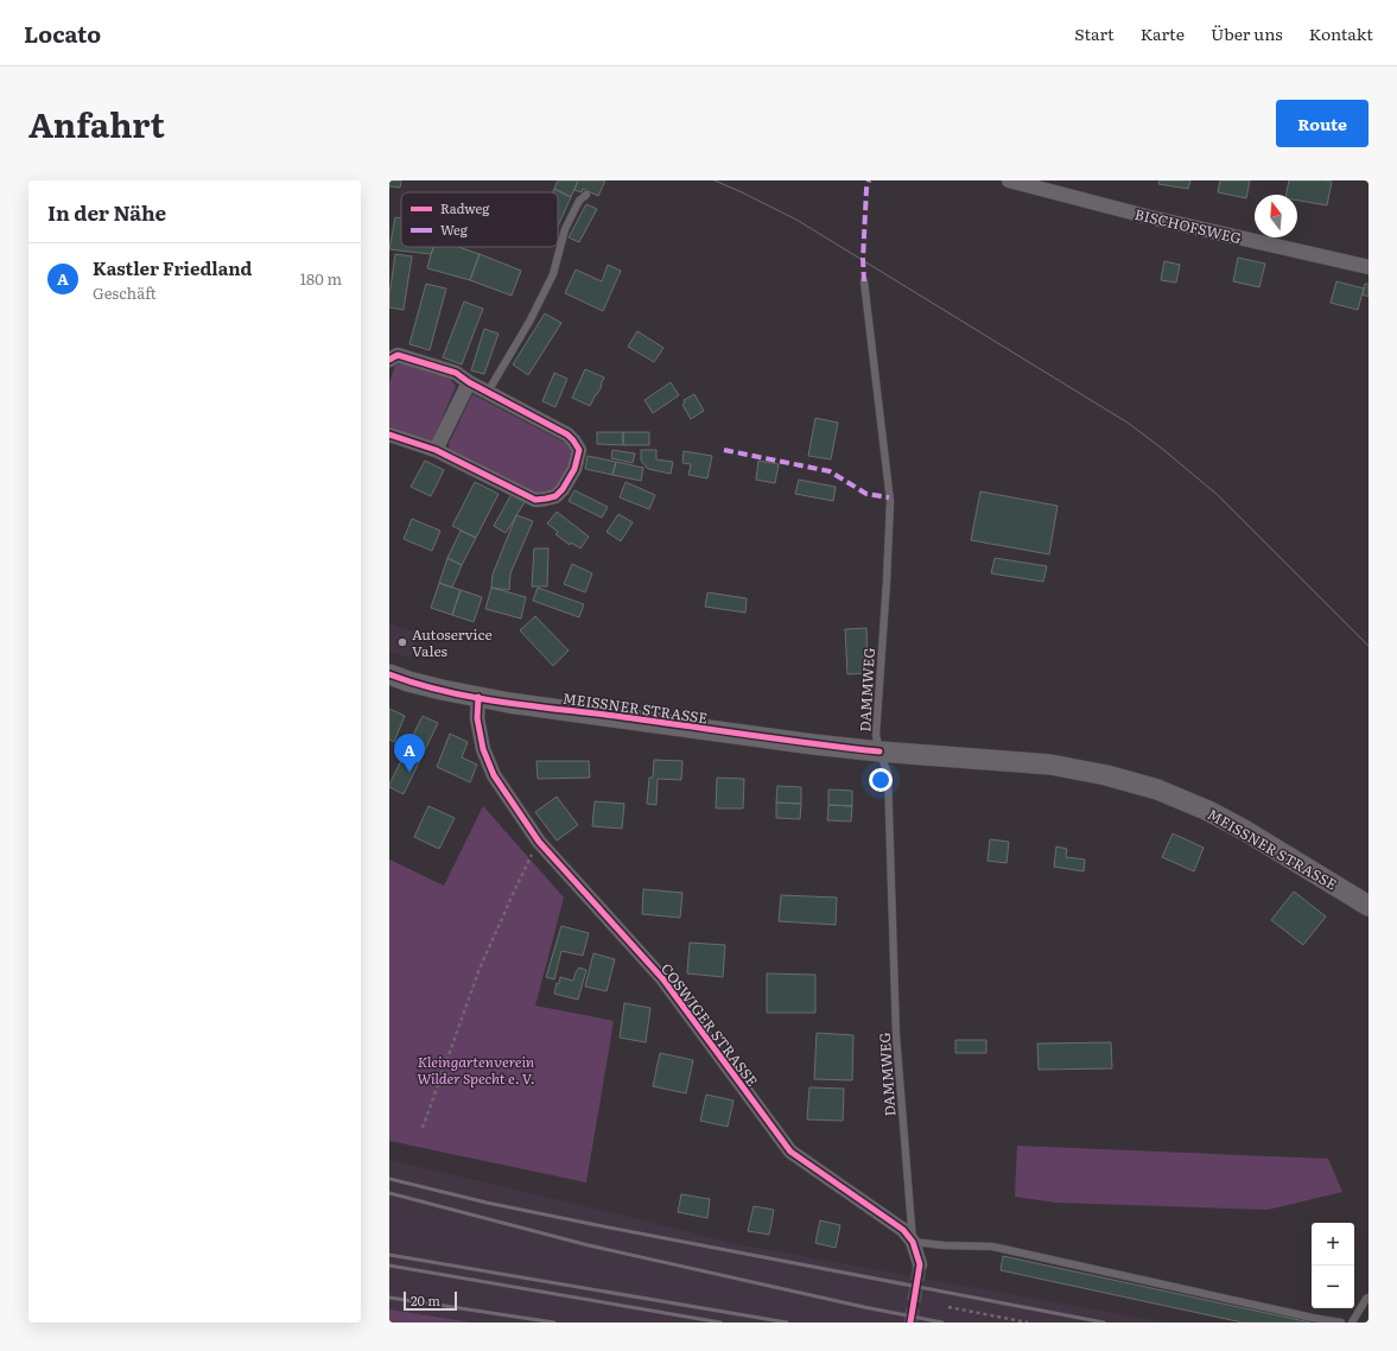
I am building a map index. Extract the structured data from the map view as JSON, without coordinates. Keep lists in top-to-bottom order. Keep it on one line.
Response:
{"streets":{"main road":["MEISSNER STRASSE"],"street":["BISCHOFSWEG","COSWIGER STRASSE"],"lane":["DAMMWEG"]},"crossings":[["DAMMWEG","MEISSNER STRASSE"],["DAMMWEG","COSWIGER STRASSE"],["MEISSNER STRASSE","COSWIGER STRASSE"]],"parks":["Kleingartenverein Wilder Specht e. V."],"places":["Autoservice Vales"],"legend":["Radweg","Weg"],"scale_bar":"20 m","north":"top","page":{"header":"Locato","nav":["Start","Karte","Über uns","Kontakt"],"title":"Anfahrt","buttons":"Route","heading":"In der Nähe","list":[{"mark":"A","name":"Kastler Friedland","note":"Geschäft","value":"180 m"}],"pins":"A","map_buttons":["+","−"],"scale":"20 m"}}
